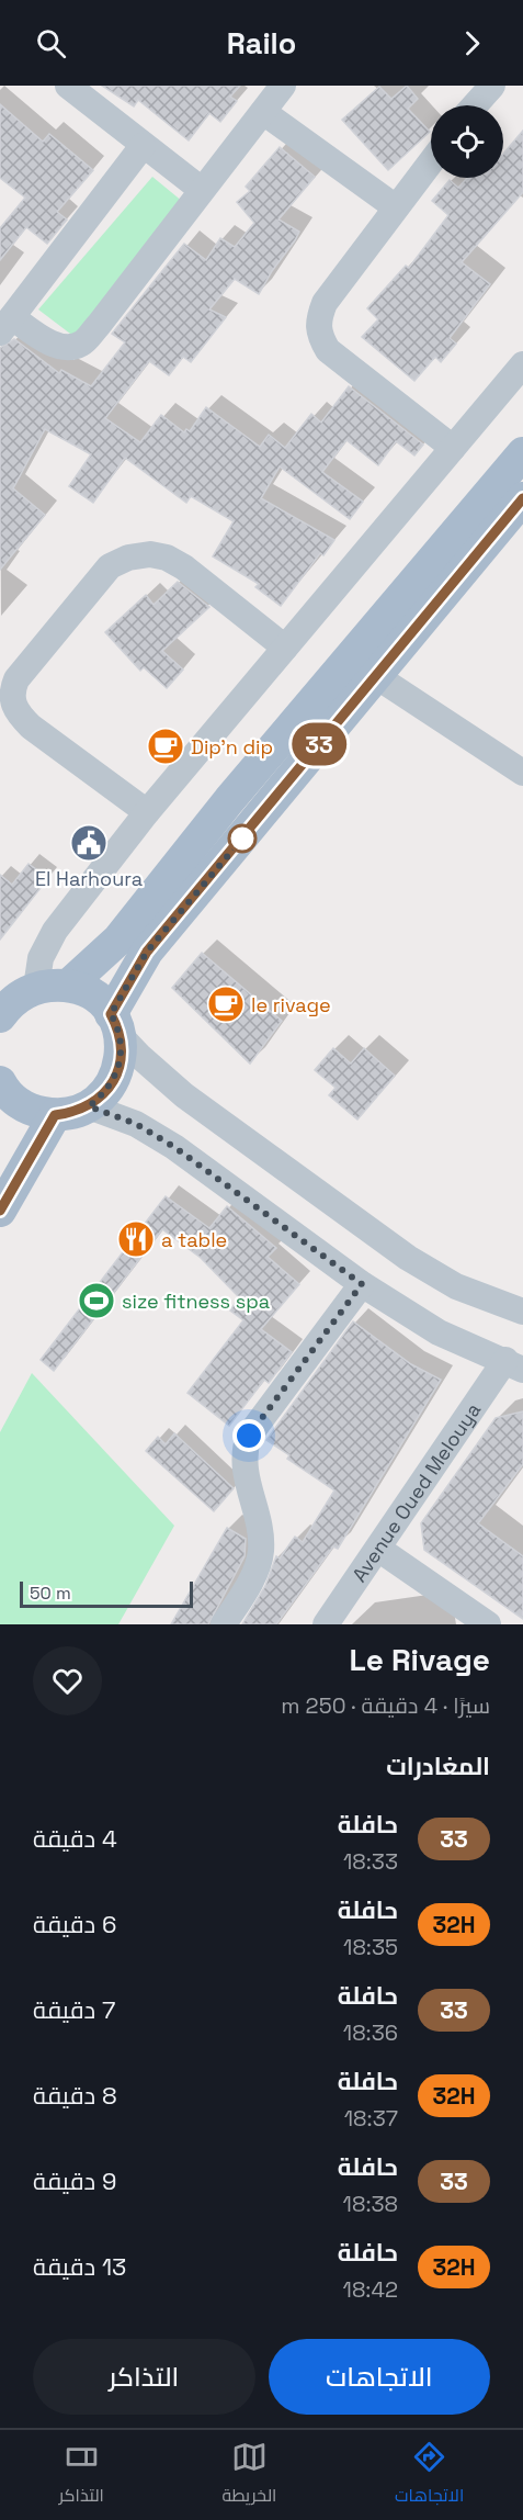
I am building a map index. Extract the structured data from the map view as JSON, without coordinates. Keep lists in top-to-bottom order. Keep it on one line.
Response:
{"streets":{"street":["Avenue Oued Melouya"]},"places":{"cafe":["Dip'n dip","le rivage"],"public building":["El Harhoura"],"restaurant":["a table"],"sports":["size fitness spa"]},"lines":["bus line 33"],"scale_bar":"50 m","page":{"header":"Railo","on_map":"33","scale":"50 m","heading":[["Le Rivage","سيرًا · 4 دقيقة · 250 m"],"المغادرات"],"list":[{"mark":"33","name":"حافلة","note":"18:33","value":"4 دقيقة"},{"mark":"32H","name":"حافلة","note":"18:35","value":"6 دقيقة"},{"mark":"33","name":"حافلة","note":"18:36","value":"7 دقيقة"},{"mark":"32H","name":"حافلة","note":"18:37","value":"8 دقيقة"},{"mark":"33","name":"حافلة","note":"18:38","value":"9 دقيقة"},{"mark":"32H","name":"حافلة","note":"18:42","value":"13 دقيقة"}],"buttons":["الاتجاهات","التذاكر"],"tabs":["الاتجاهات","الخريطة","التذاكر"]}}
